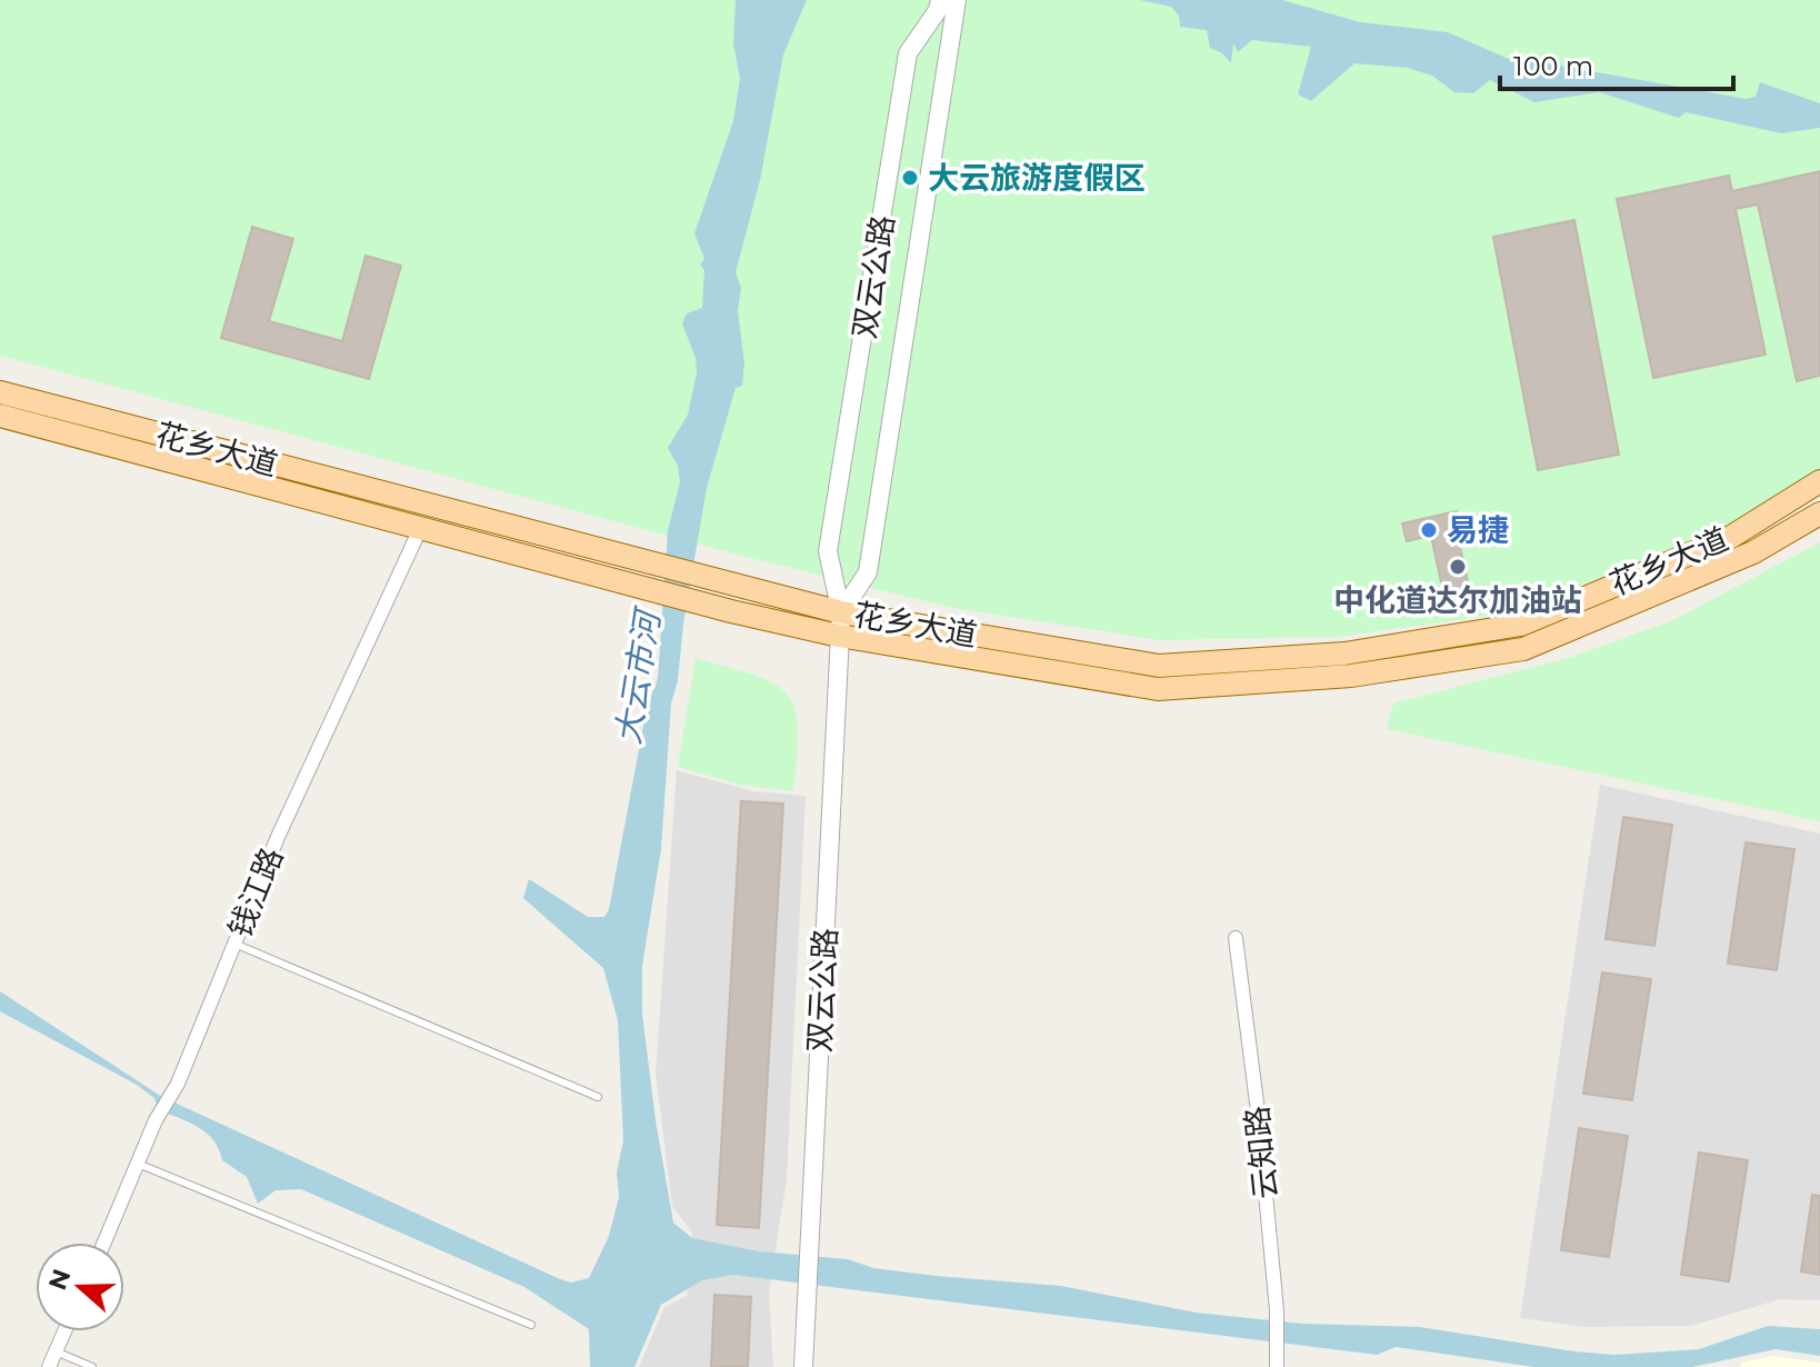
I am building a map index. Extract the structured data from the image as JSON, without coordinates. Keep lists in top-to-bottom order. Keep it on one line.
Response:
{"streets":{"main road":["花乡大道"],"street":["双云公路","钱江路","云知路"]},"crossings":[["双云公路","花乡大道"],["花乡大道","钱江路"]],"water":["大云市河"],"places":["大云旅游度假区","易捷","中化道达尔加油站"],"scale_bar":"100 m","north":"left"}
